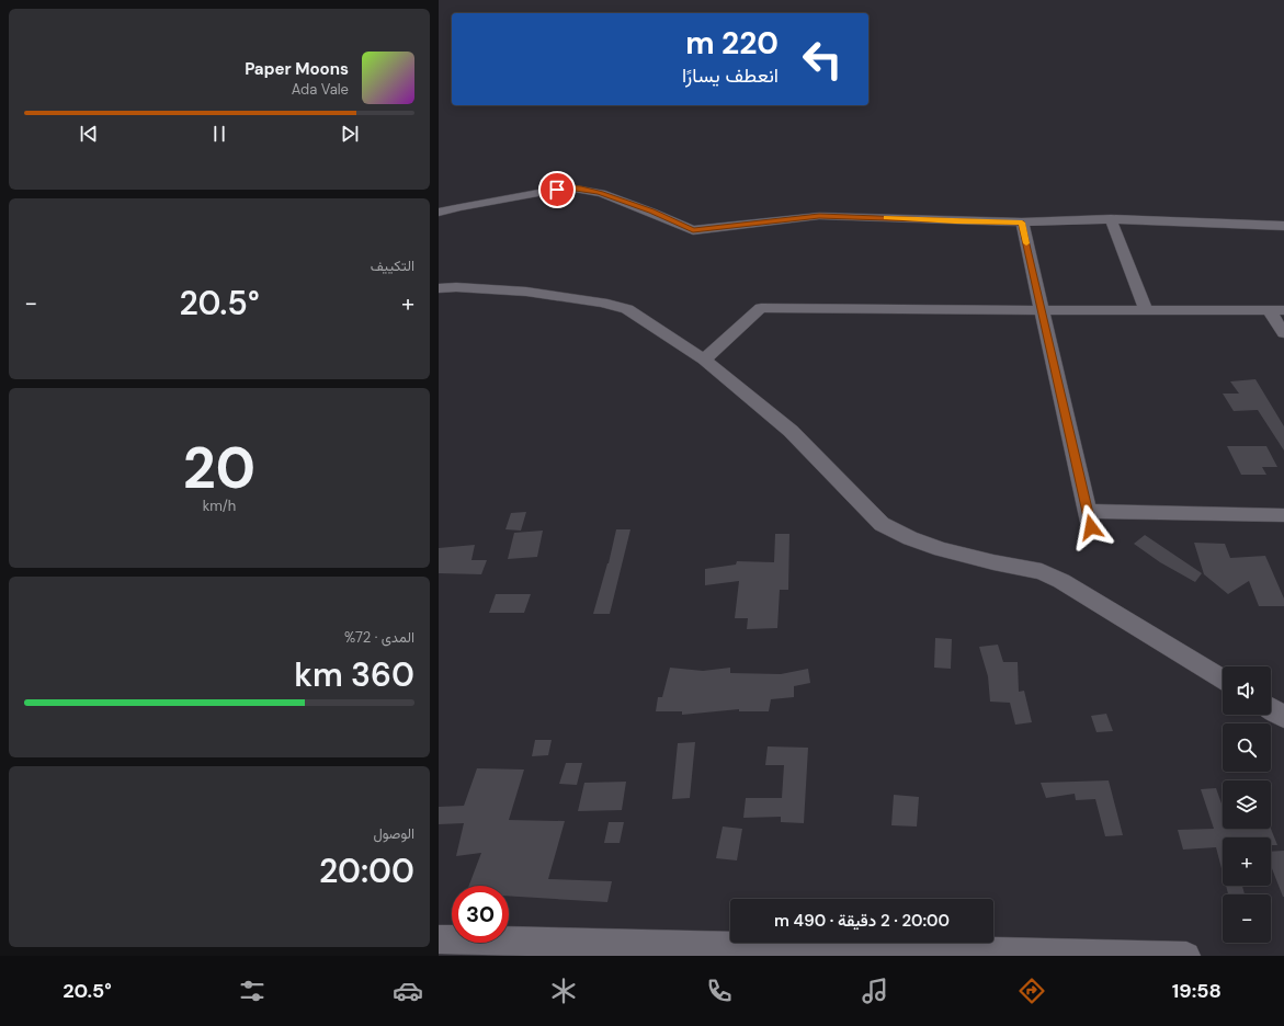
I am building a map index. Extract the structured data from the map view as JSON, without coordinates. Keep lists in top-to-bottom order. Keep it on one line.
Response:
{"page":{"turn":["220 m","انعطف يسارًا"],"song":["Paper Moons","Ada Vale"],"tile":["التكييف",["20","km/h"],["المدى · 72%","360 km"],["الوصول","20:00"]],"heat":["−","20.5°","+"],"map_buttons":["+","−"],"limit":"30","trip":"20:00 · 2 دقيقة · 490 m","tabs":["19:58","20.5°"]}}
